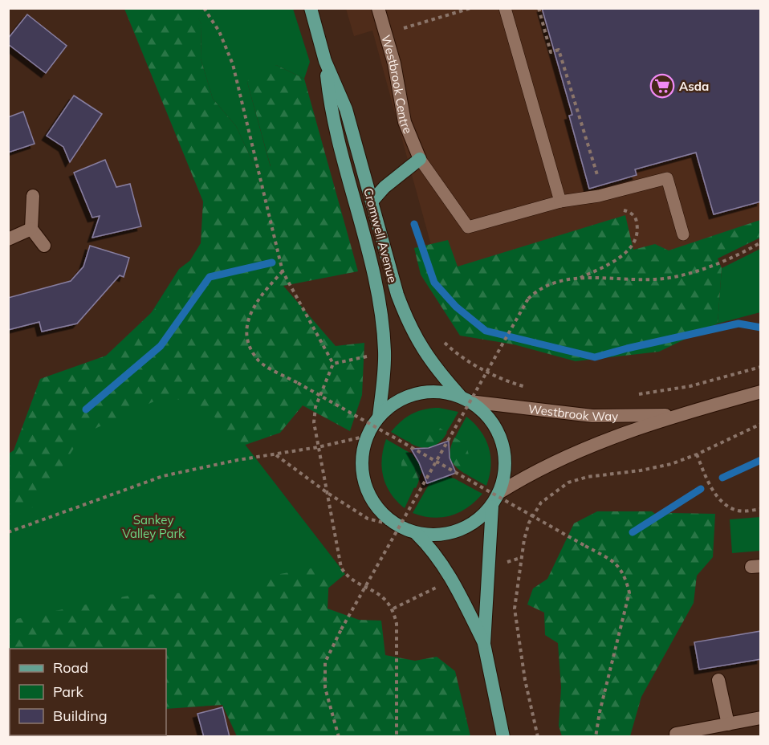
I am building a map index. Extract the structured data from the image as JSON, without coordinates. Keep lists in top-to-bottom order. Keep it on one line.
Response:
{"streets":{"main road":["Cromwell Avenue"],"street":["Westbrook Centre","Westbrook Way"]},"crossings":[["Cromwell Avenue","Westbrook Way"]],"parks":["Sankey Valley Park"],"places":{"supermarket":["Asda"]},"legend":["Road","Park","Building"]}
